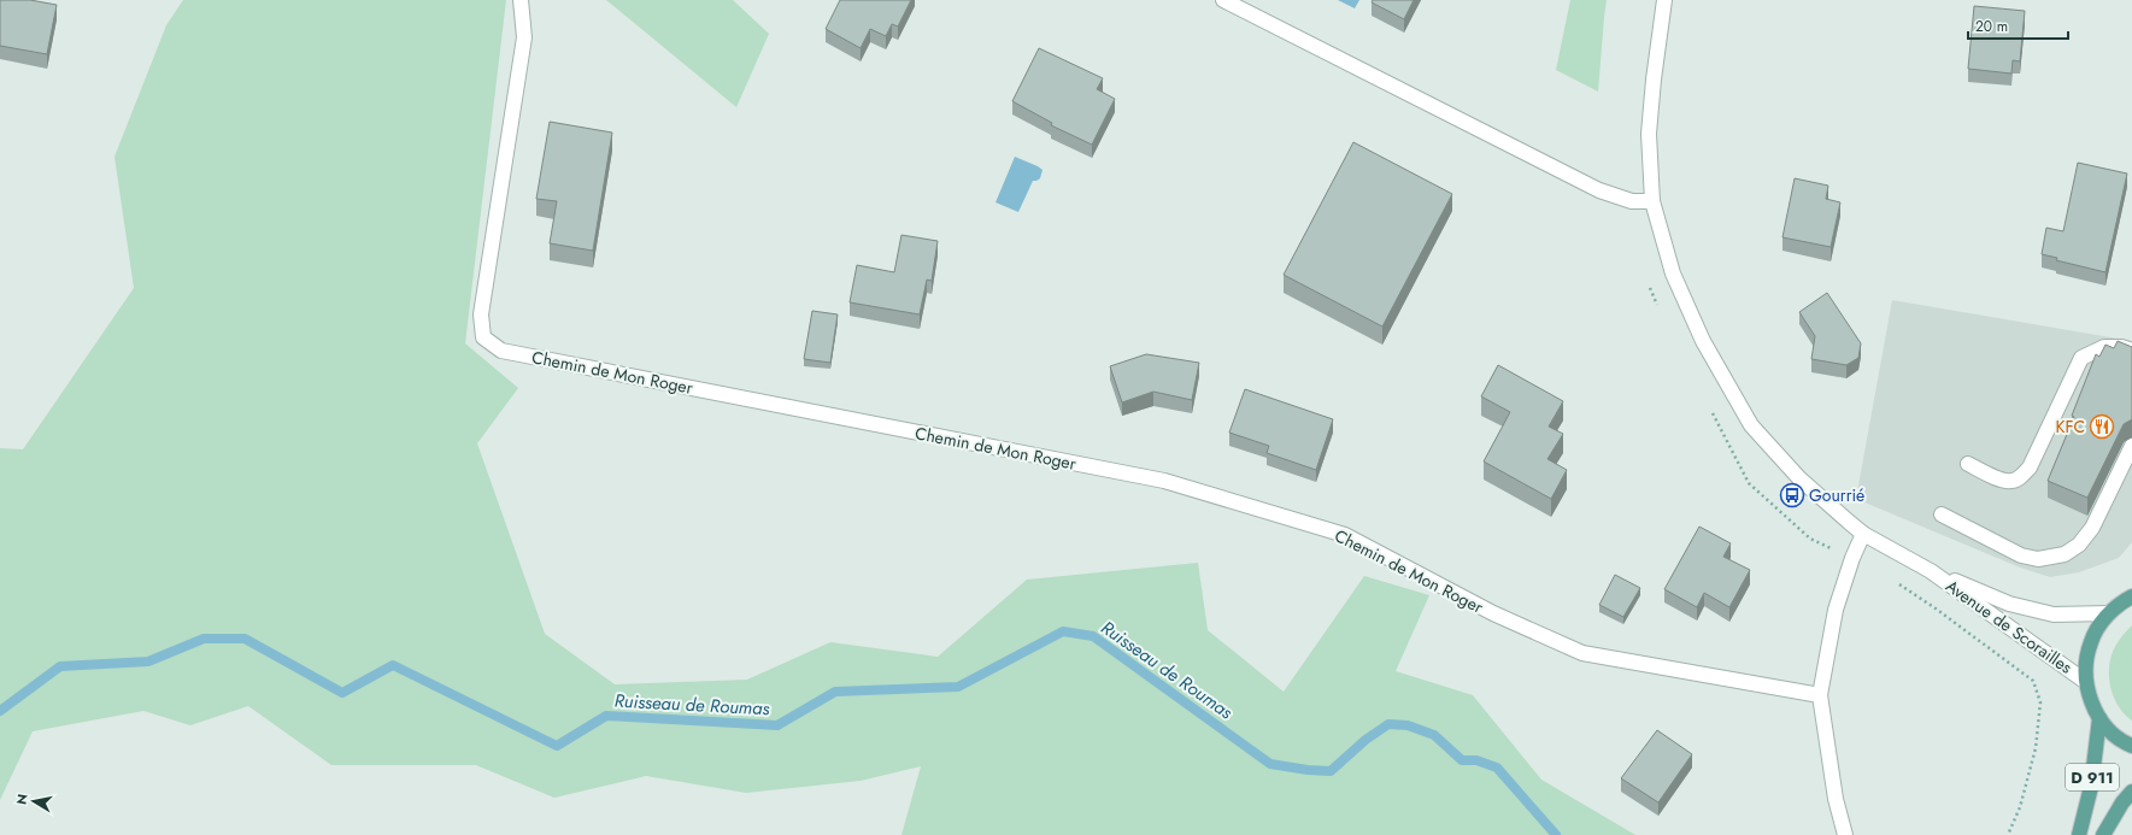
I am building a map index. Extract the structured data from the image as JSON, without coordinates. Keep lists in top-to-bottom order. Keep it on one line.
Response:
{"streets":{"main road":["D 911"],"street":["Chemin de Mon Roger","Avenue de Scorailles"]},"water":["Ruisseau de Roumas"],"places":{"restaurant":["KFC"],"bus stop":["Gourrié"]},"scale_bar":"20 m","north":"left"}
